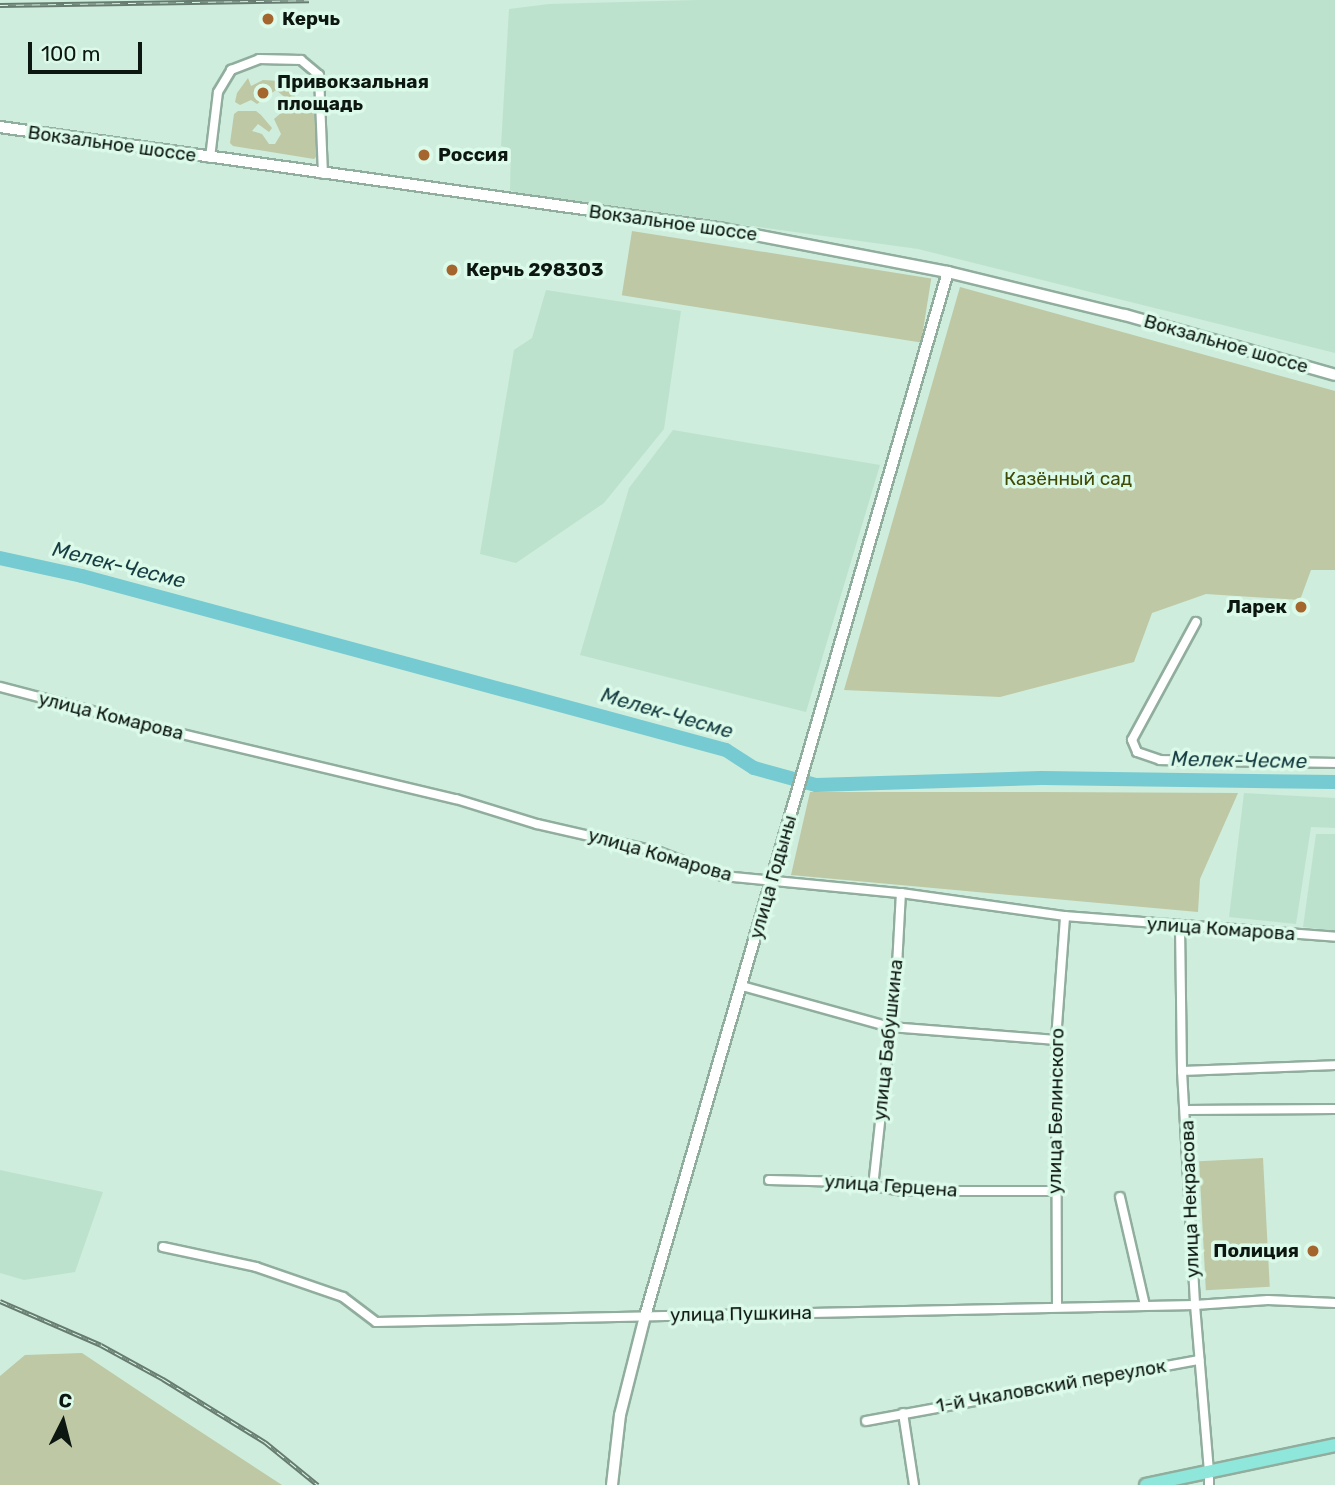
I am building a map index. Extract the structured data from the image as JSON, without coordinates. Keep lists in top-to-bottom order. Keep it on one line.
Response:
{"streets":{"main road":["Вокзальное шоссе","улица Годыны"],"street":["улица Комарова","улица Бабушкина","улица Белинского","улица Герцена","улица Некрасова","улица Пушкина","1-й Чкаловский переулок"]},"crossings":[["Вокзальное шоссе","улица Годыны"],["улица Комарова","улица Годыны"],["улица Комарова","улица Бабушкина"],["улица Комарова","улица Белинского"],["улица Комарова","улица Некрасова"],["улица Годыны","улица Пушкина"],["улица Бабушкина","улица Герцена"],["улица Белинского","улица Герцена"],["улица Белинского","улица Пушкина"],["улица Некрасова","улица Пушкина"],["улица Некрасова","1-й Чкаловский переулок"]],"water":["Мелек-Чесме"],"parks":["Казённый сад"],"places":["Керчь","Привокзальная площадь","Россия","Керчь 298303","Ларек","Полиция"],"scale_bar":"100 m","north":"top"}
